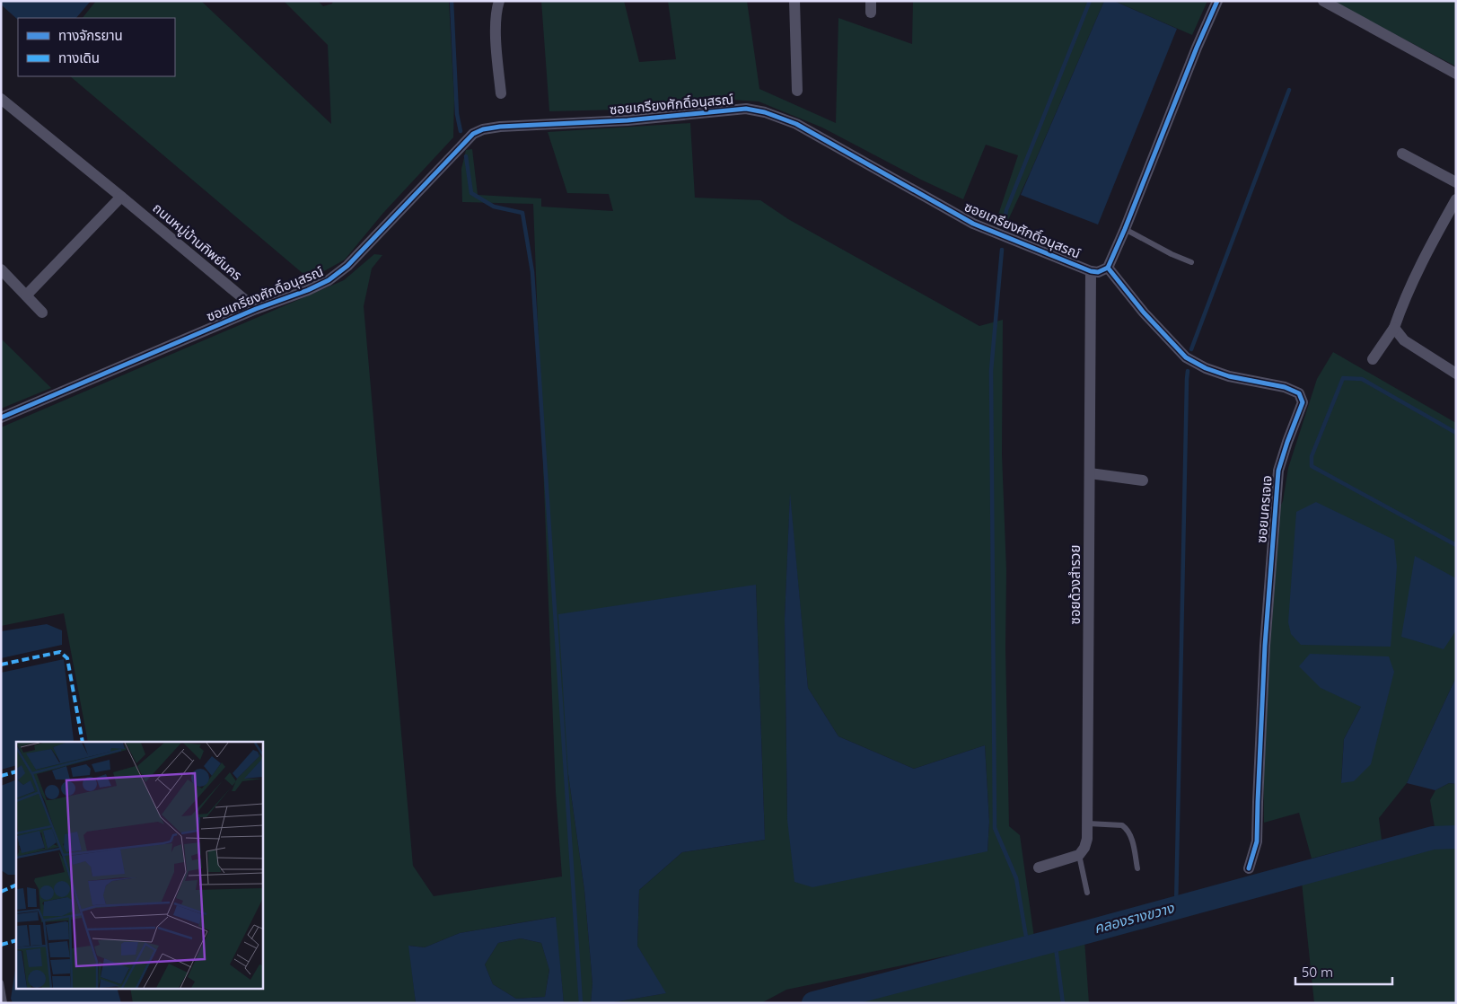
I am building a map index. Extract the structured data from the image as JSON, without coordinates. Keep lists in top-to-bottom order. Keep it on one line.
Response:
{"streets":{"street":["ซอยเกรียงศักดิ์อนุสรณ์","ถนนหมู่บ้านทิพย์นคร","ซอยนครเจเจ","ซอยด้วงสำรวย"]},"crossings":[["ซอยเกรียงศักดิ์อนุสรณ์","ถนนหมู่บ้านทิพย์นคร"],["ซอยเกรียงศักดิ์อนุสรณ์","ซอยนครเจเจ"],["ซอยเกรียงศักดิ์อนุสรณ์","ซอยด้วงสำรวย"]],"water":["คลองรางขวาง"],"legend":["ทางจักรยาน","ทางเดิน"],"scale_bar":"50 m"}
